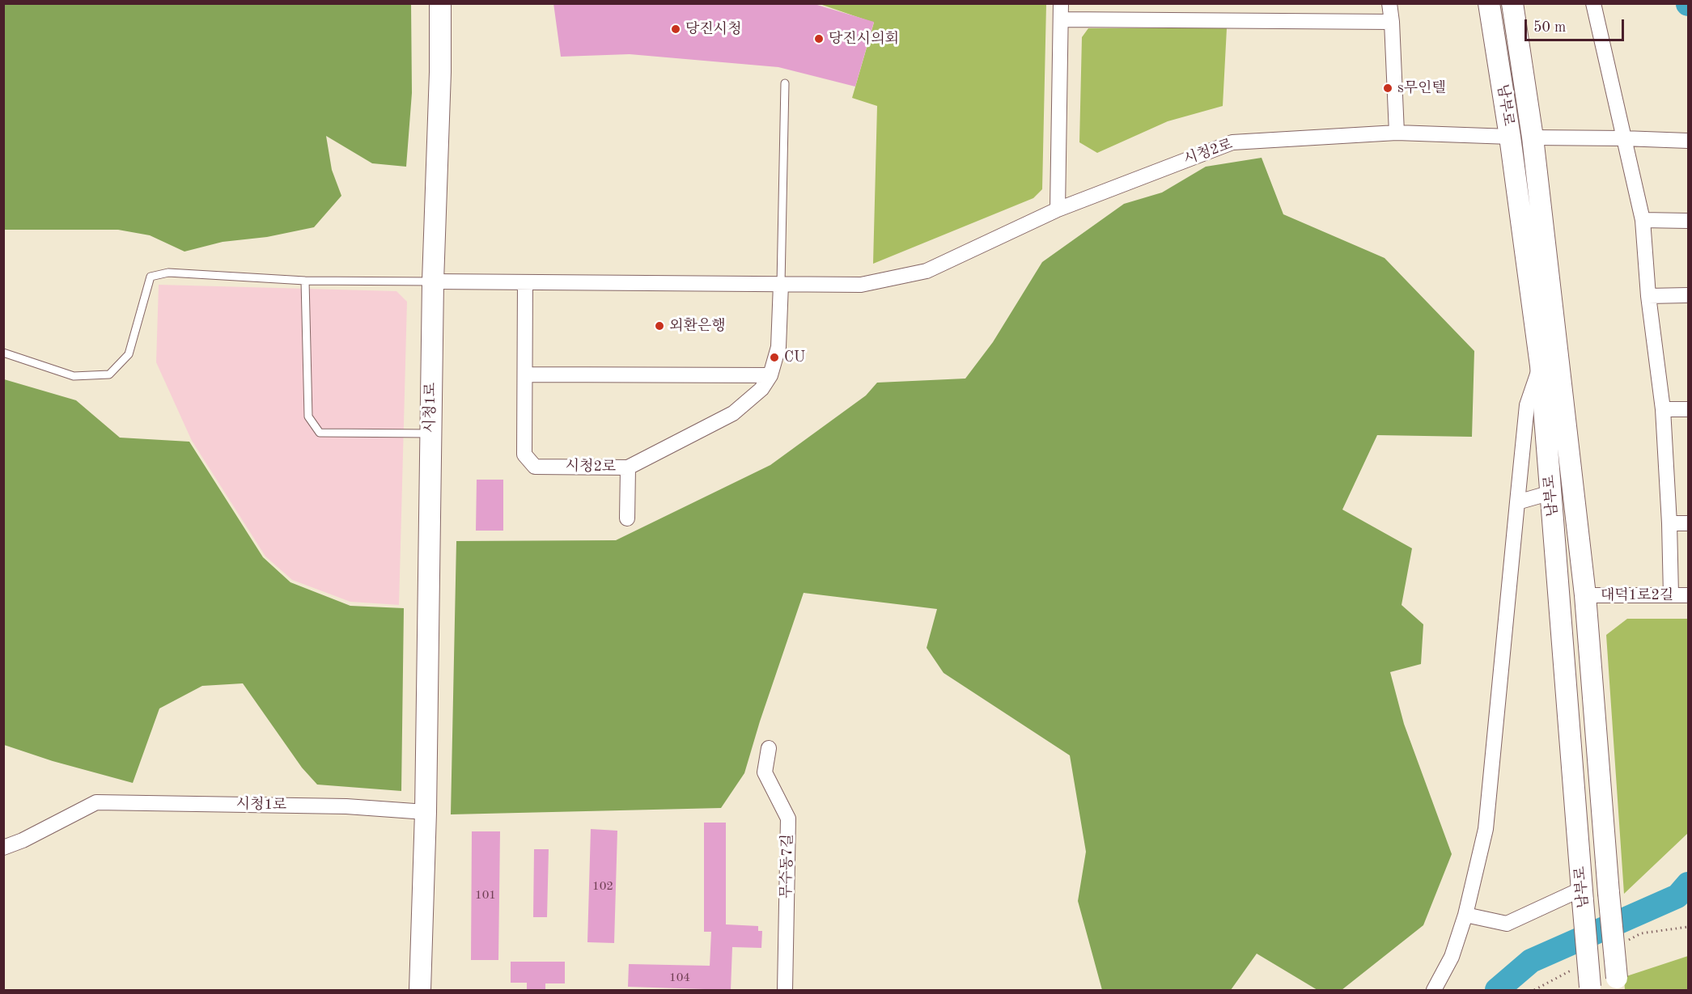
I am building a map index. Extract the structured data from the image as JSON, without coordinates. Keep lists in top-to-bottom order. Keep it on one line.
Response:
{"streets":{"main road":["남부로","시청1로"],"street":["시청2로","대덕1로2길","무수동7길"]},"crossings":[["남부로","시청2로"],["남부로","대덕1로2길"],["시청2로","시청1로"]],"places":["당진시청","당진시의회","s무인텔","외환은행","CU"],"house_numbers":["102","101","104"],"scale_bar":"50 m"}
